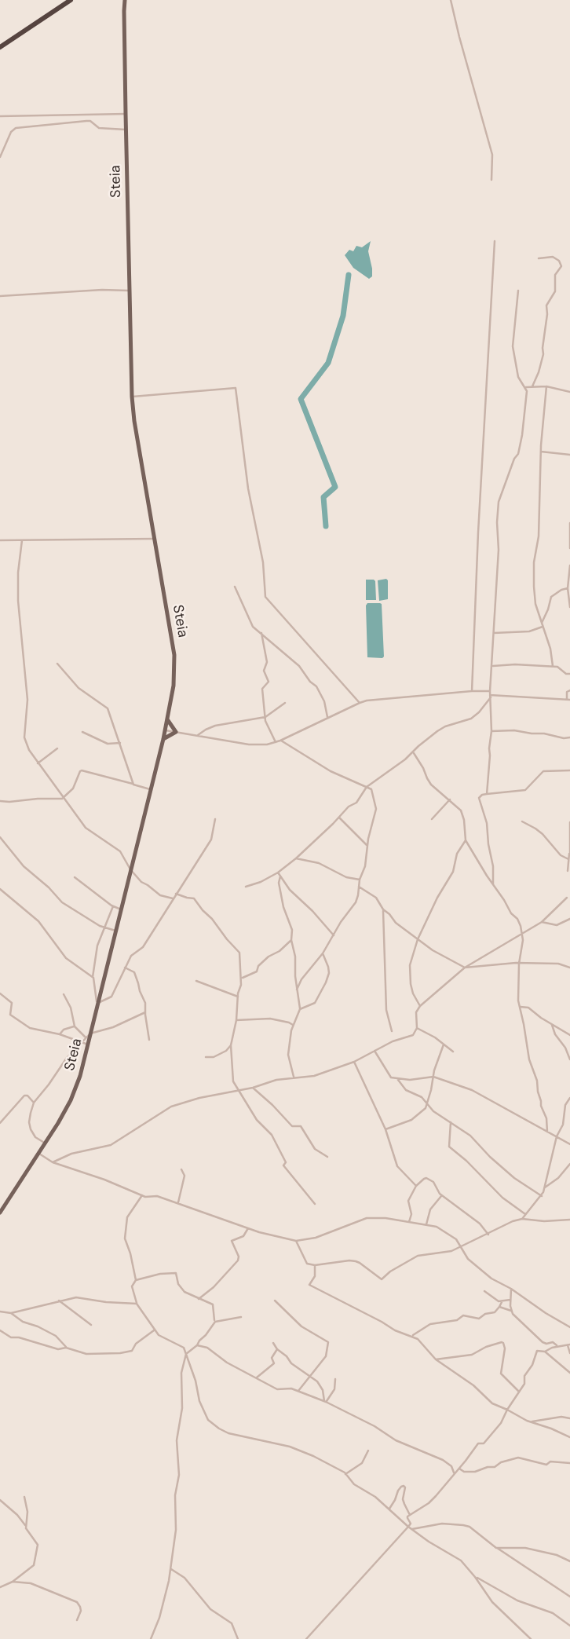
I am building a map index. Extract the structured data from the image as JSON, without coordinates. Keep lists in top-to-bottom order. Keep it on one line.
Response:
{"streets":{"main road":["Steia"]}}
